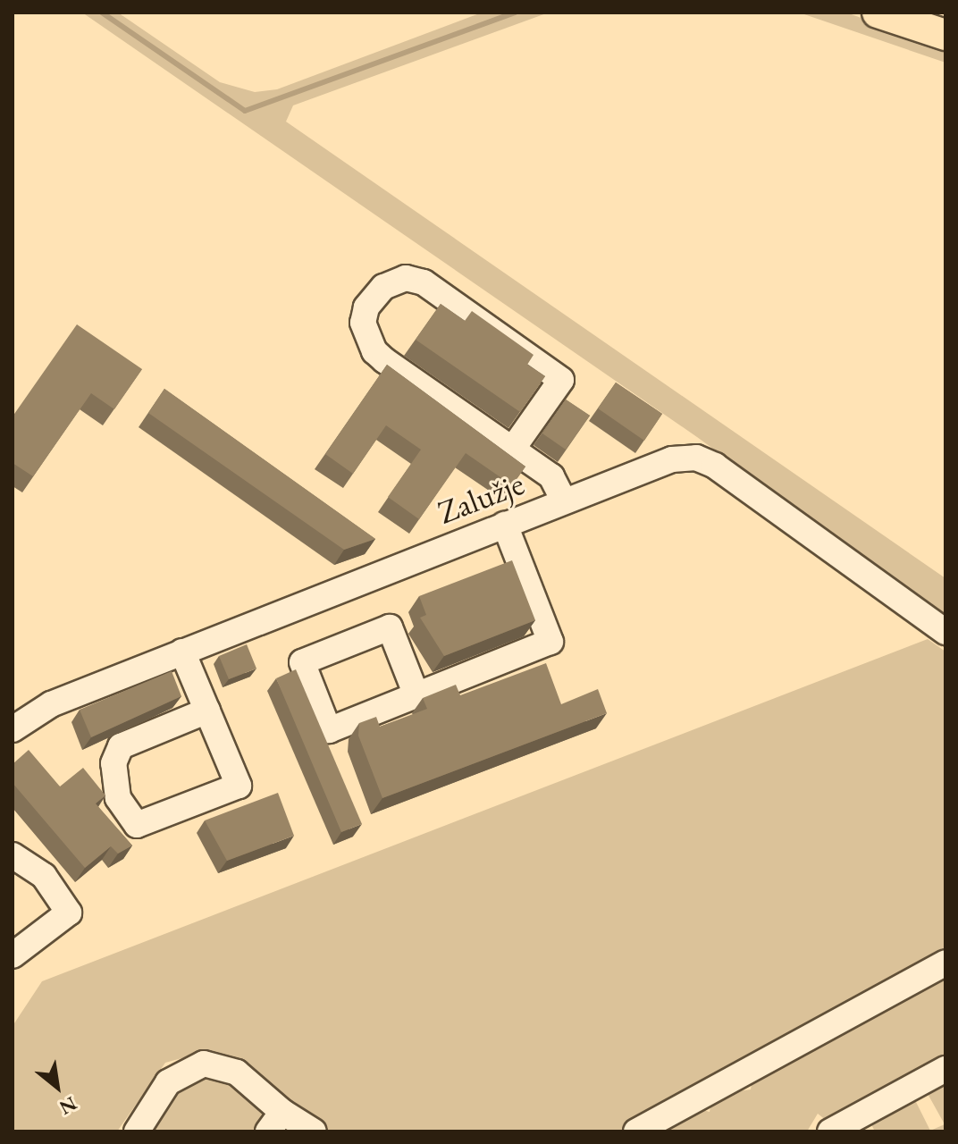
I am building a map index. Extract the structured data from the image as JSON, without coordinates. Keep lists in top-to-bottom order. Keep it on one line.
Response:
{"streets":{"street":["Zalužje"]},"north":"bottom right"}
